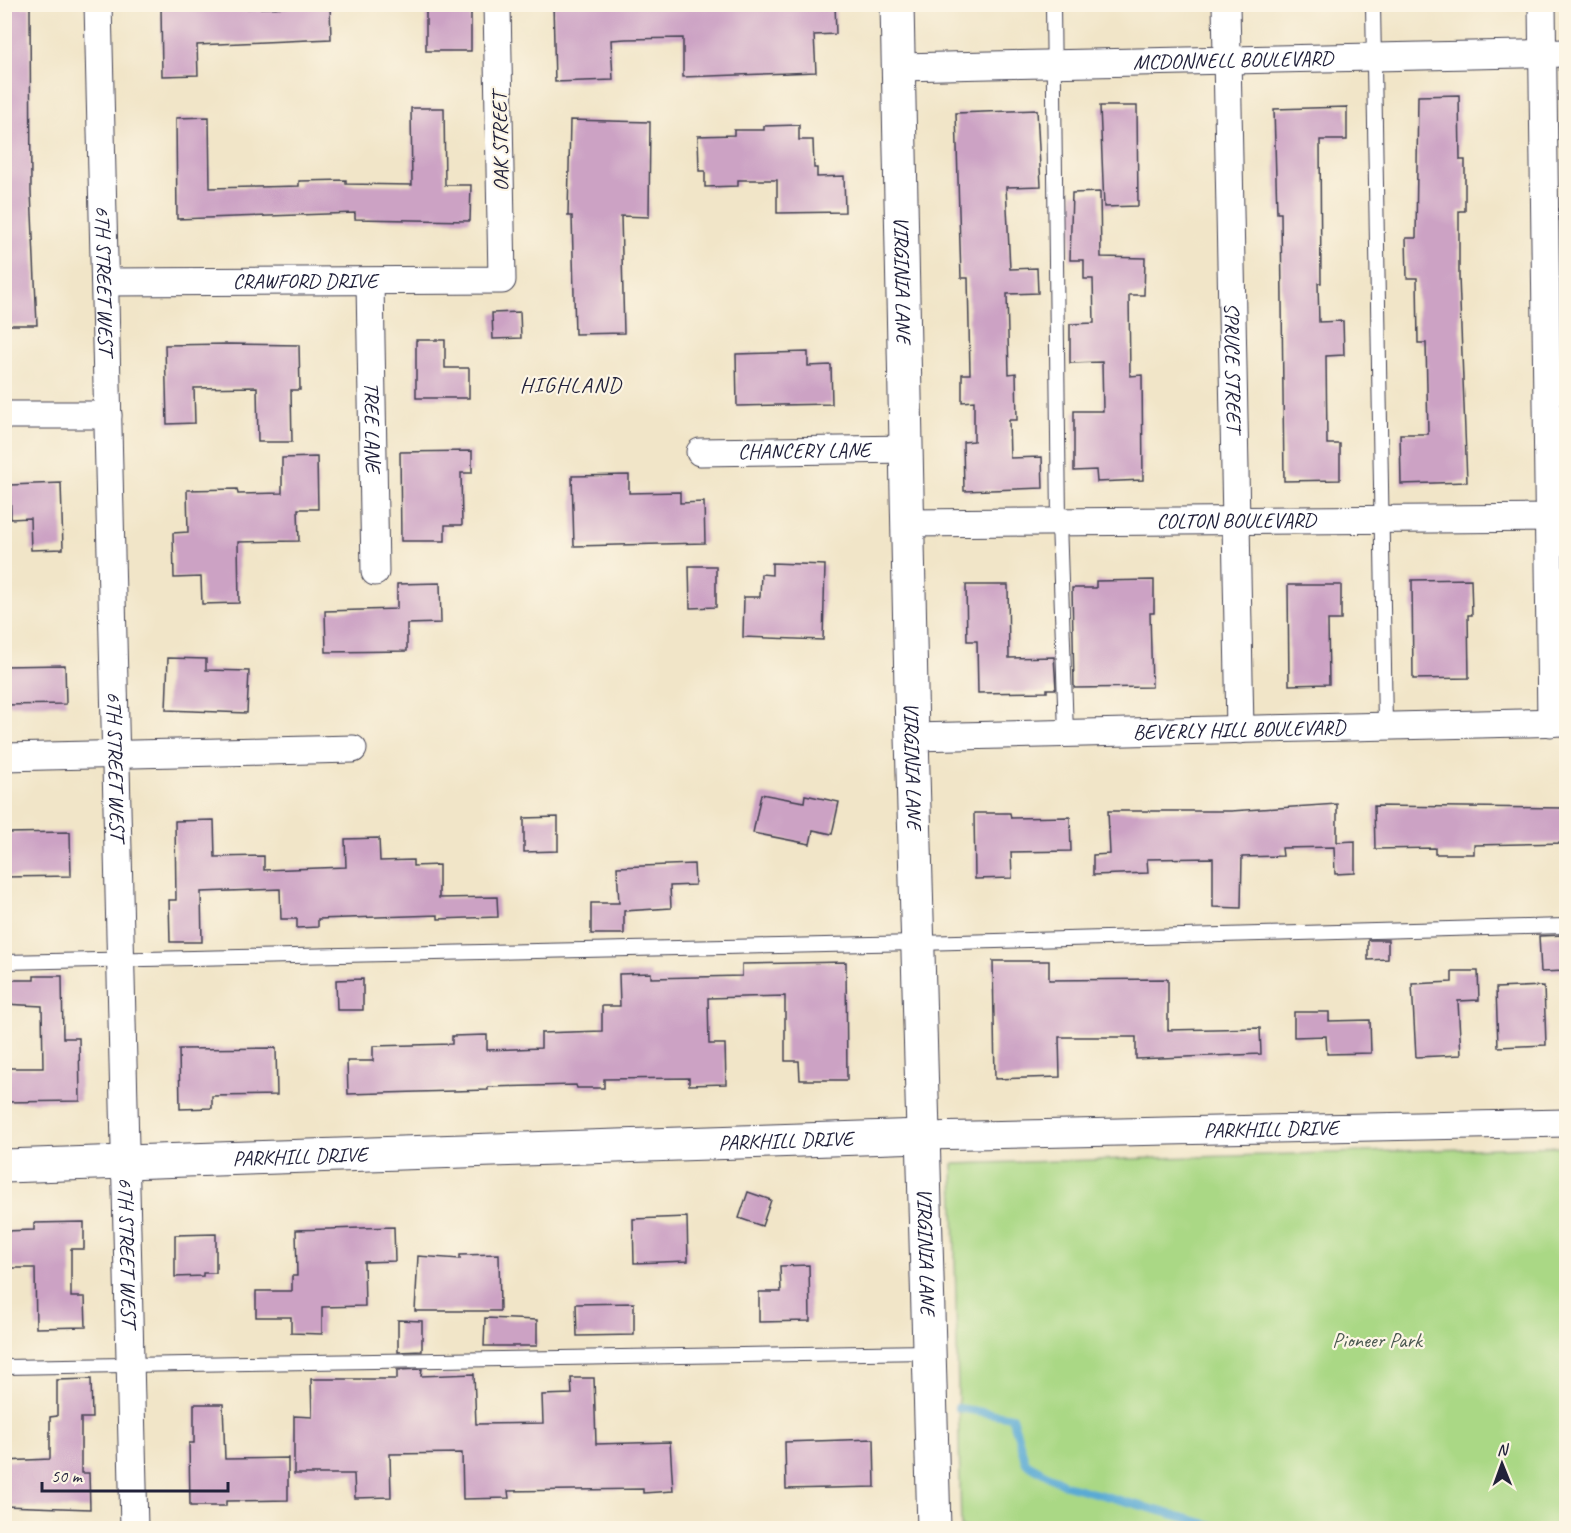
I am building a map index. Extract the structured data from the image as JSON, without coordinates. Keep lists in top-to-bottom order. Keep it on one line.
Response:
{"streets":{"street":["MCDONNELL BOULEVARD","OAK STREET","6TH STREET WEST","VIRGINIA LANE","CRAWFORD DRIVE","SPRUCE STREET","TREE LANE","CHANCERY LANE","COLTON BOULEVARD","BEVERLY HILL BOULEVARD","PARKHILL DRIVE"]},"crossings":[["MCDONNELL BOULEVARD","VIRGINIA LANE"],["MCDONNELL BOULEVARD","SPRUCE STREET"],["OAK STREET","CRAWFORD DRIVE"],["6TH STREET WEST","CRAWFORD DRIVE"],["6TH STREET WEST","PARKHILL DRIVE"],["VIRGINIA LANE","CHANCERY LANE"],["VIRGINIA LANE","COLTON BOULEVARD"],["VIRGINIA LANE","BEVERLY HILL BOULEVARD"],["VIRGINIA LANE","PARKHILL DRIVE"],["CRAWFORD DRIVE","TREE LANE"],["SPRUCE STREET","COLTON BOULEVARD"],["SPRUCE STREET","BEVERLY HILL BOULEVARD"]],"districts":["HIGHLAND"],"parks":["Pioneer Park"],"scale_bar":"50 m","north":"top"}
